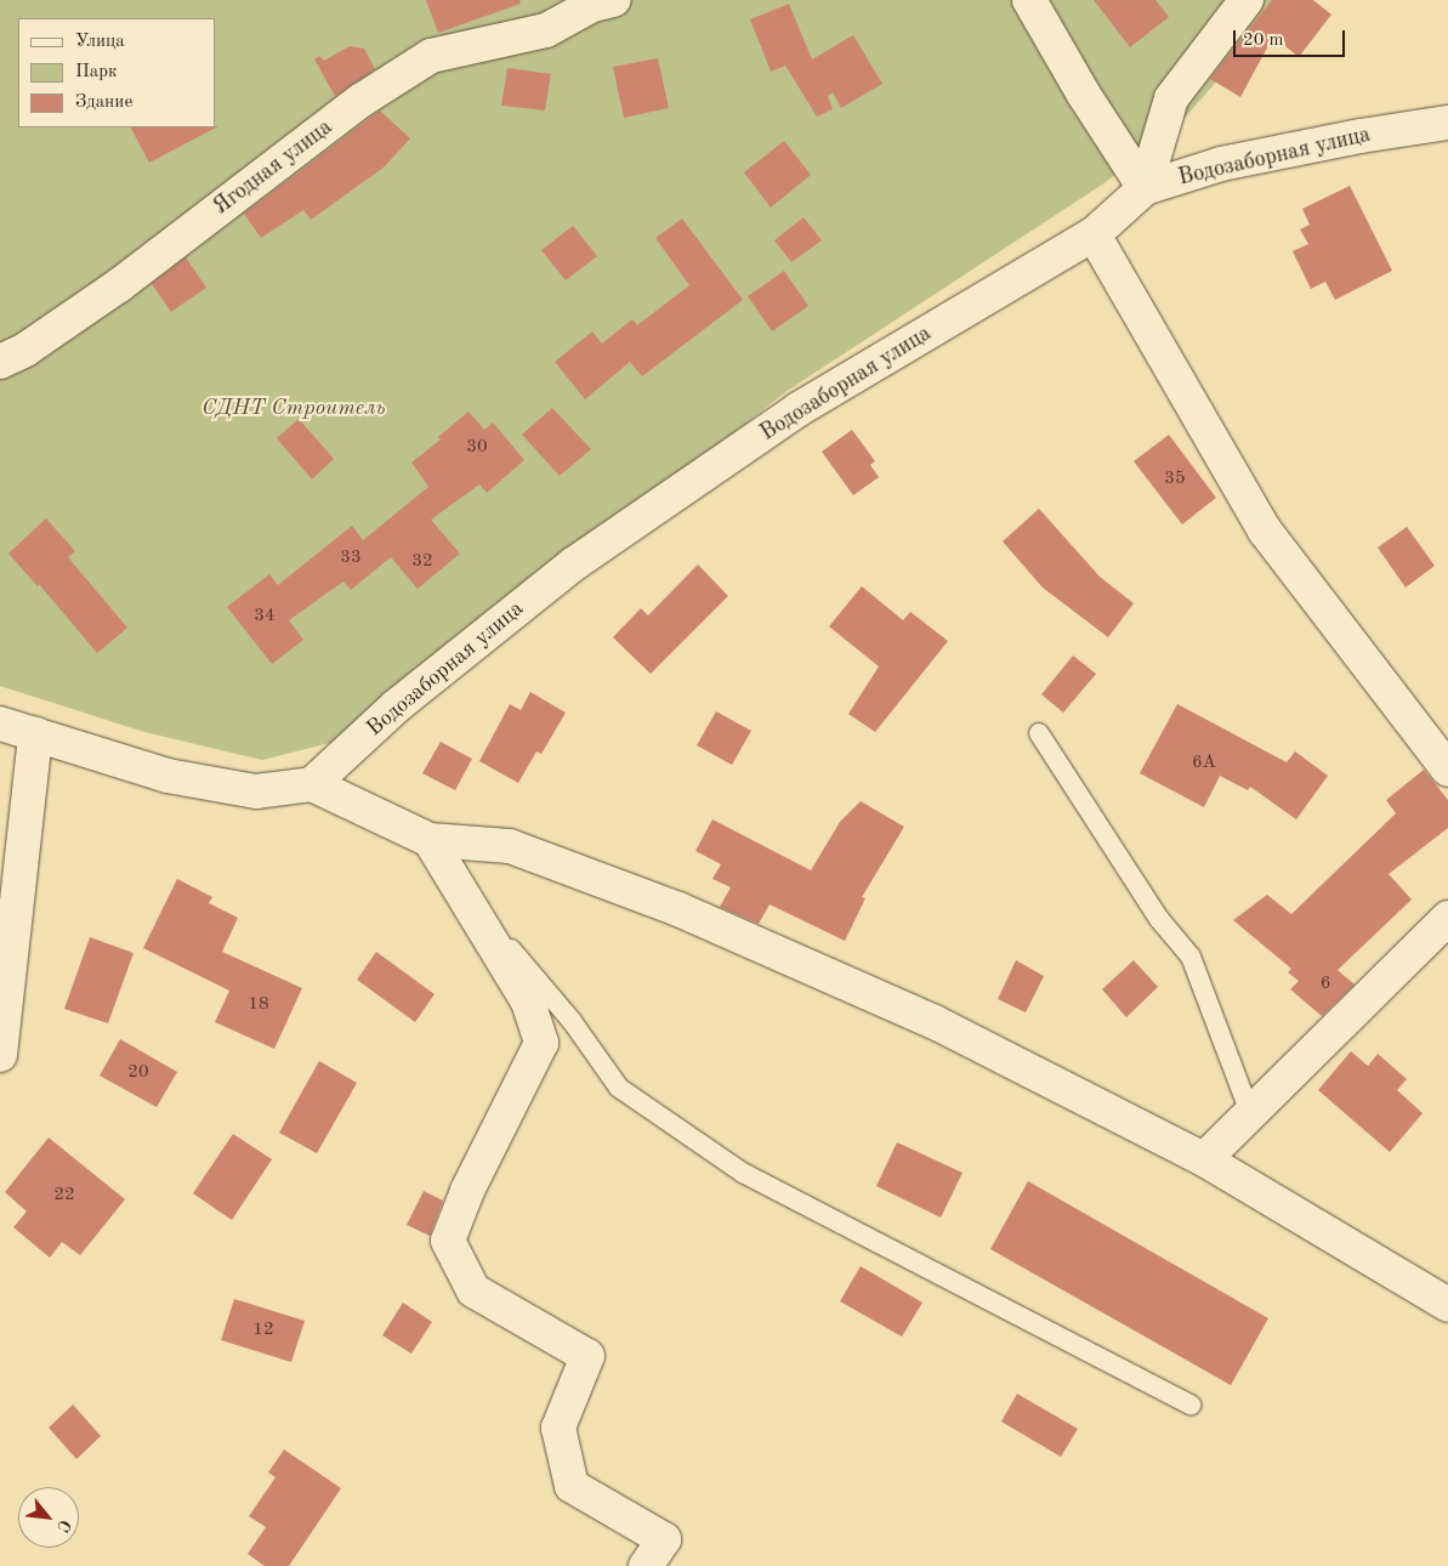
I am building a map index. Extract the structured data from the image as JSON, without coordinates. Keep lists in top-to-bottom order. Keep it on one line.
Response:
{"streets":{"street":["Водозаборная улица","Ягодная улица"]},"parks":["СДНТ Строитель"],"house_numbers":["30","35","33","32","34","6А","6","18","20","22","12"],"legend":["Улица","Парк","Здание"],"scale_bar":"20 m","north":"bottom right"}
